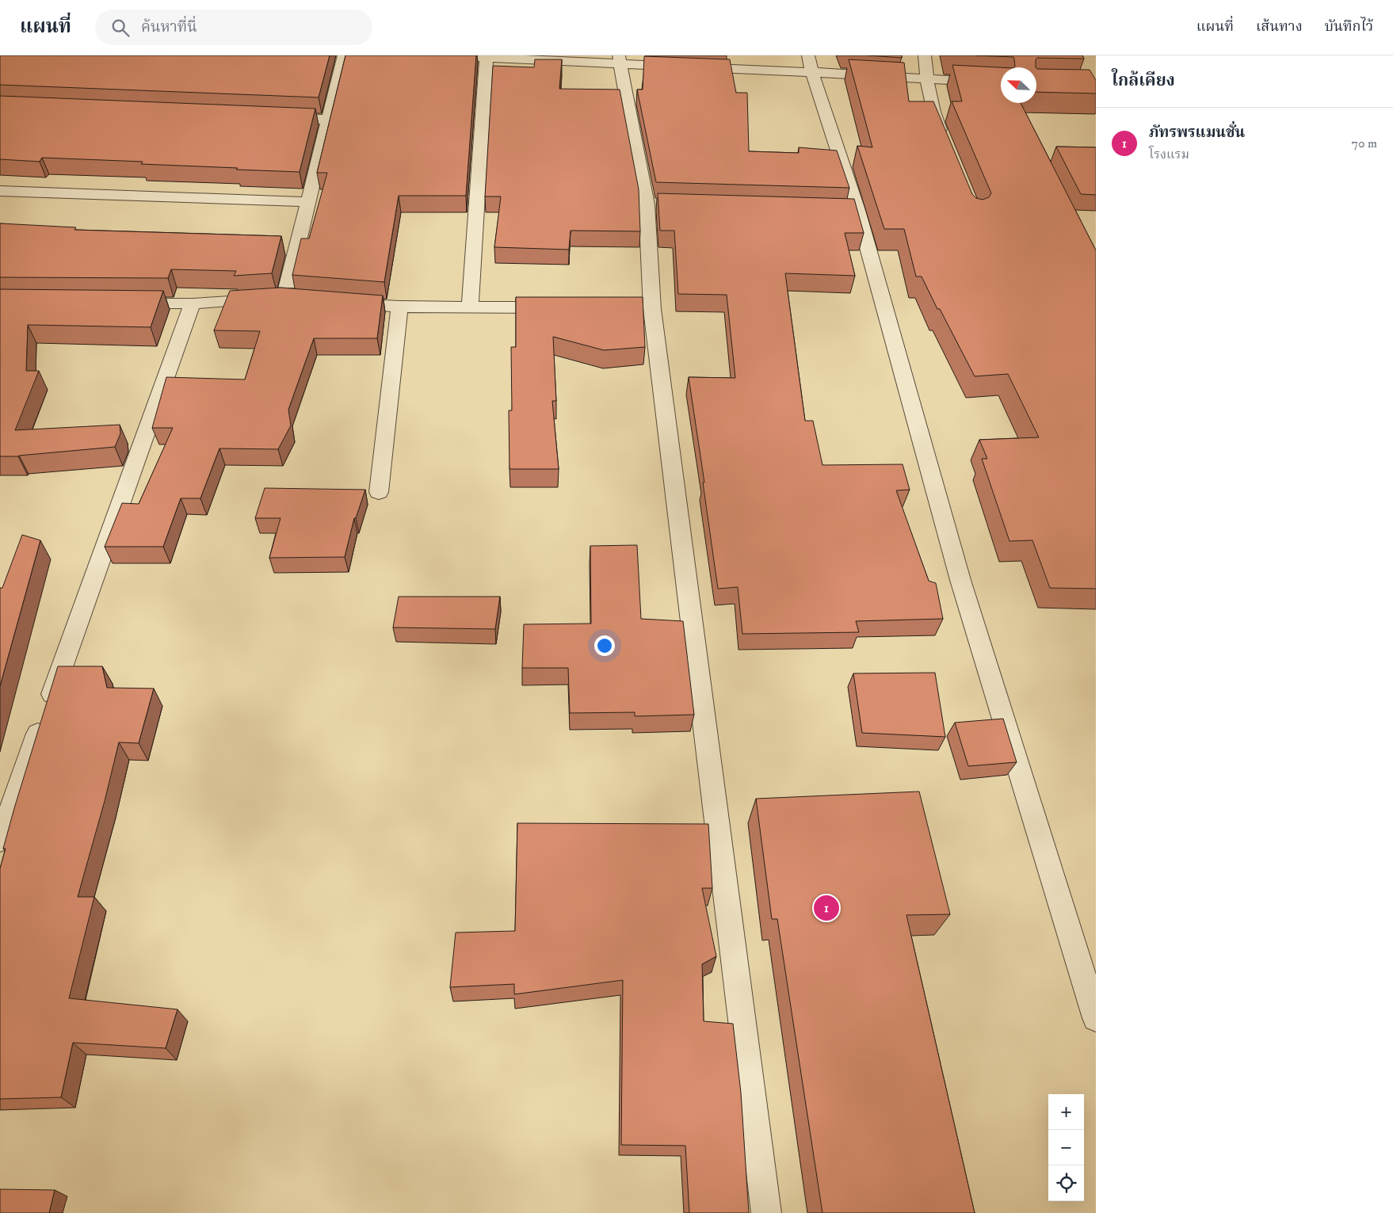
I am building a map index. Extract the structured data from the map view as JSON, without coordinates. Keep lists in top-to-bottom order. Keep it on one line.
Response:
{"north":"top left","page":{"header":"แผนที่","search":"ค้นหาที่นี่","nav":["แผนที่","เส้นทาง","บันทึกไว้"],"heading":"ใกล้เคียง","list":[{"mark":"1","name":"ภัทรพรแมนชั่น","note":"โรงแรม","value":"70 m"}],"pins":"1","map_buttons":["+","−"]}}
